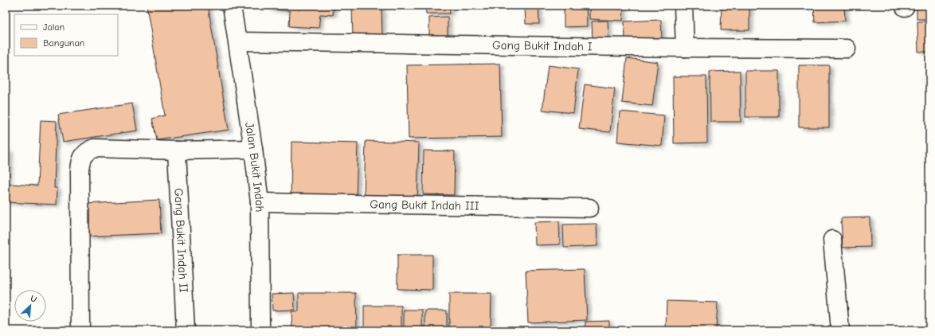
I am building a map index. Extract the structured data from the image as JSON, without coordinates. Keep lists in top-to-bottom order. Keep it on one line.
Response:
{"streets":{"street":["Gang Bukit Indah I","Jalan Bukit Indah","Gang Bukit Indah III","Gang Bukit Indah II"]},"crossings":[["Gang Bukit Indah I","Jalan Bukit Indah"],["Jalan Bukit Indah","Gang Bukit Indah III"]],"legend":["Jalan","Bangunan"],"north":"top right"}
